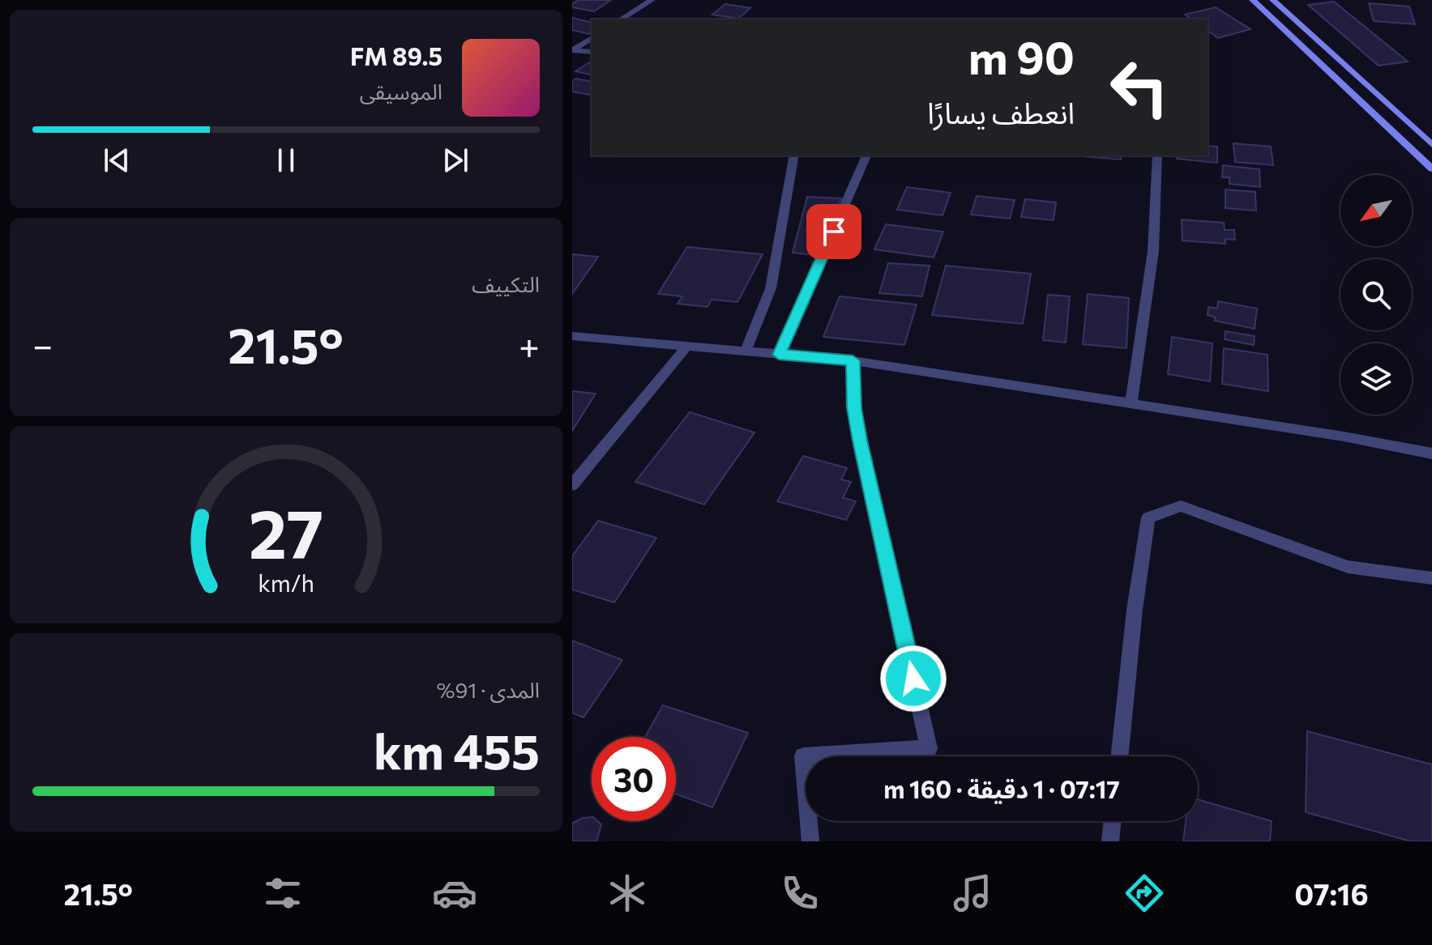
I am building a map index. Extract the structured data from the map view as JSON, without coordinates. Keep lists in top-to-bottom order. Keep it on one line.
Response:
{"north":"bottom left","page":{"turn":["90 m","انعطف يسارًا"],"song":["89.5 FM","الموسيقى"],"tile":["التكييف",["المدى · 91%","455 km"]],"heat":["−","21.5°","+"],"limit":"30","trip":"07:17 · 1 دقيقة · 160 m","tabs":["07:16","21.5°"],"gauge":["27","km/h"]}}
